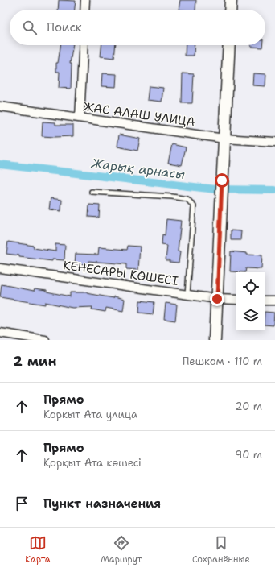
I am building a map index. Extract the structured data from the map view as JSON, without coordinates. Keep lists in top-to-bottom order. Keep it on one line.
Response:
{"streets":{"street":["ЖАС АЛАШ УЛИЦА","КЕНЕСАРЫ КӨШЕСІ"]},"water":["Жарық арнасы"],"page":{"search":"Поиск","heading":["2 мин","Пешком · 110 m"],"list":[["Прямо","Коркыт Ата улица","20 m"],["Прямо","Қорқыт Ата көшесі","90 m"],"Пункт назначения"],"nav":["Карта","Маршрут","Сохранённые"]}}
